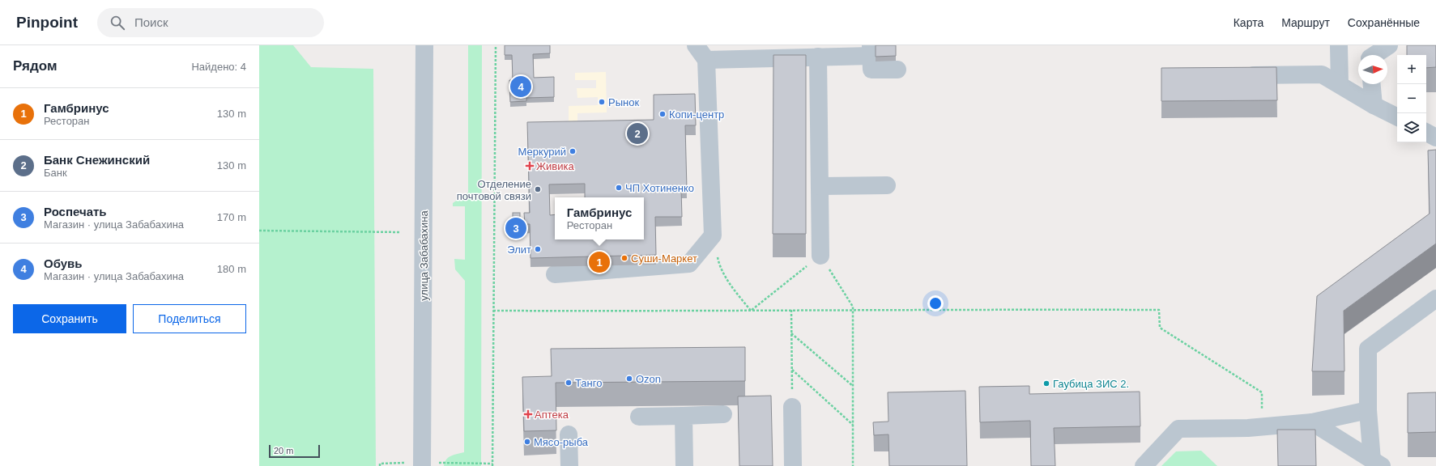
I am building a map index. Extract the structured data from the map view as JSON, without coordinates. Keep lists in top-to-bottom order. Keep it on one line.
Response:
{"streets":{"street":["улица Забабахина"]},"places":{"other":["Рынок","Копи-центр","Меркурий","ЧП Хотиненко","Отделение почтовой связи","Элит","Суши-Маркет","Ozon","Танго","Гаубица ЗИС 2.","Мясо-рыба"],"health":["Живика","Аптека"]},"scale_bar":"20 m","north":"right","page":{"header":"Pinpoint","search":"Поиск","nav":["Карта","Маршрут","Сохранённые"],"heading":["Рядом","Найдено: 4"],"map_buttons":["+","−"],"pins":["4","2","3","1"],"list":[{"mark":"1","name":"Гамбринус","note":"Ресторан","value":"130 m"},{"mark":"2","name":"Банк Снежинский","note":"Банк","value":"130 m"},{"mark":"3","name":"Роспечать","note":"Магазин · улица Забабахина","value":"170 m"},{"mark":"4","name":"Обувь","note":"Магазин · улица Забабахина","value":"180 m"}],"popup":["Гамбринус","Ресторан"],"buttons":["Сохранить","Поделиться"],"scale":"20 m"}}
